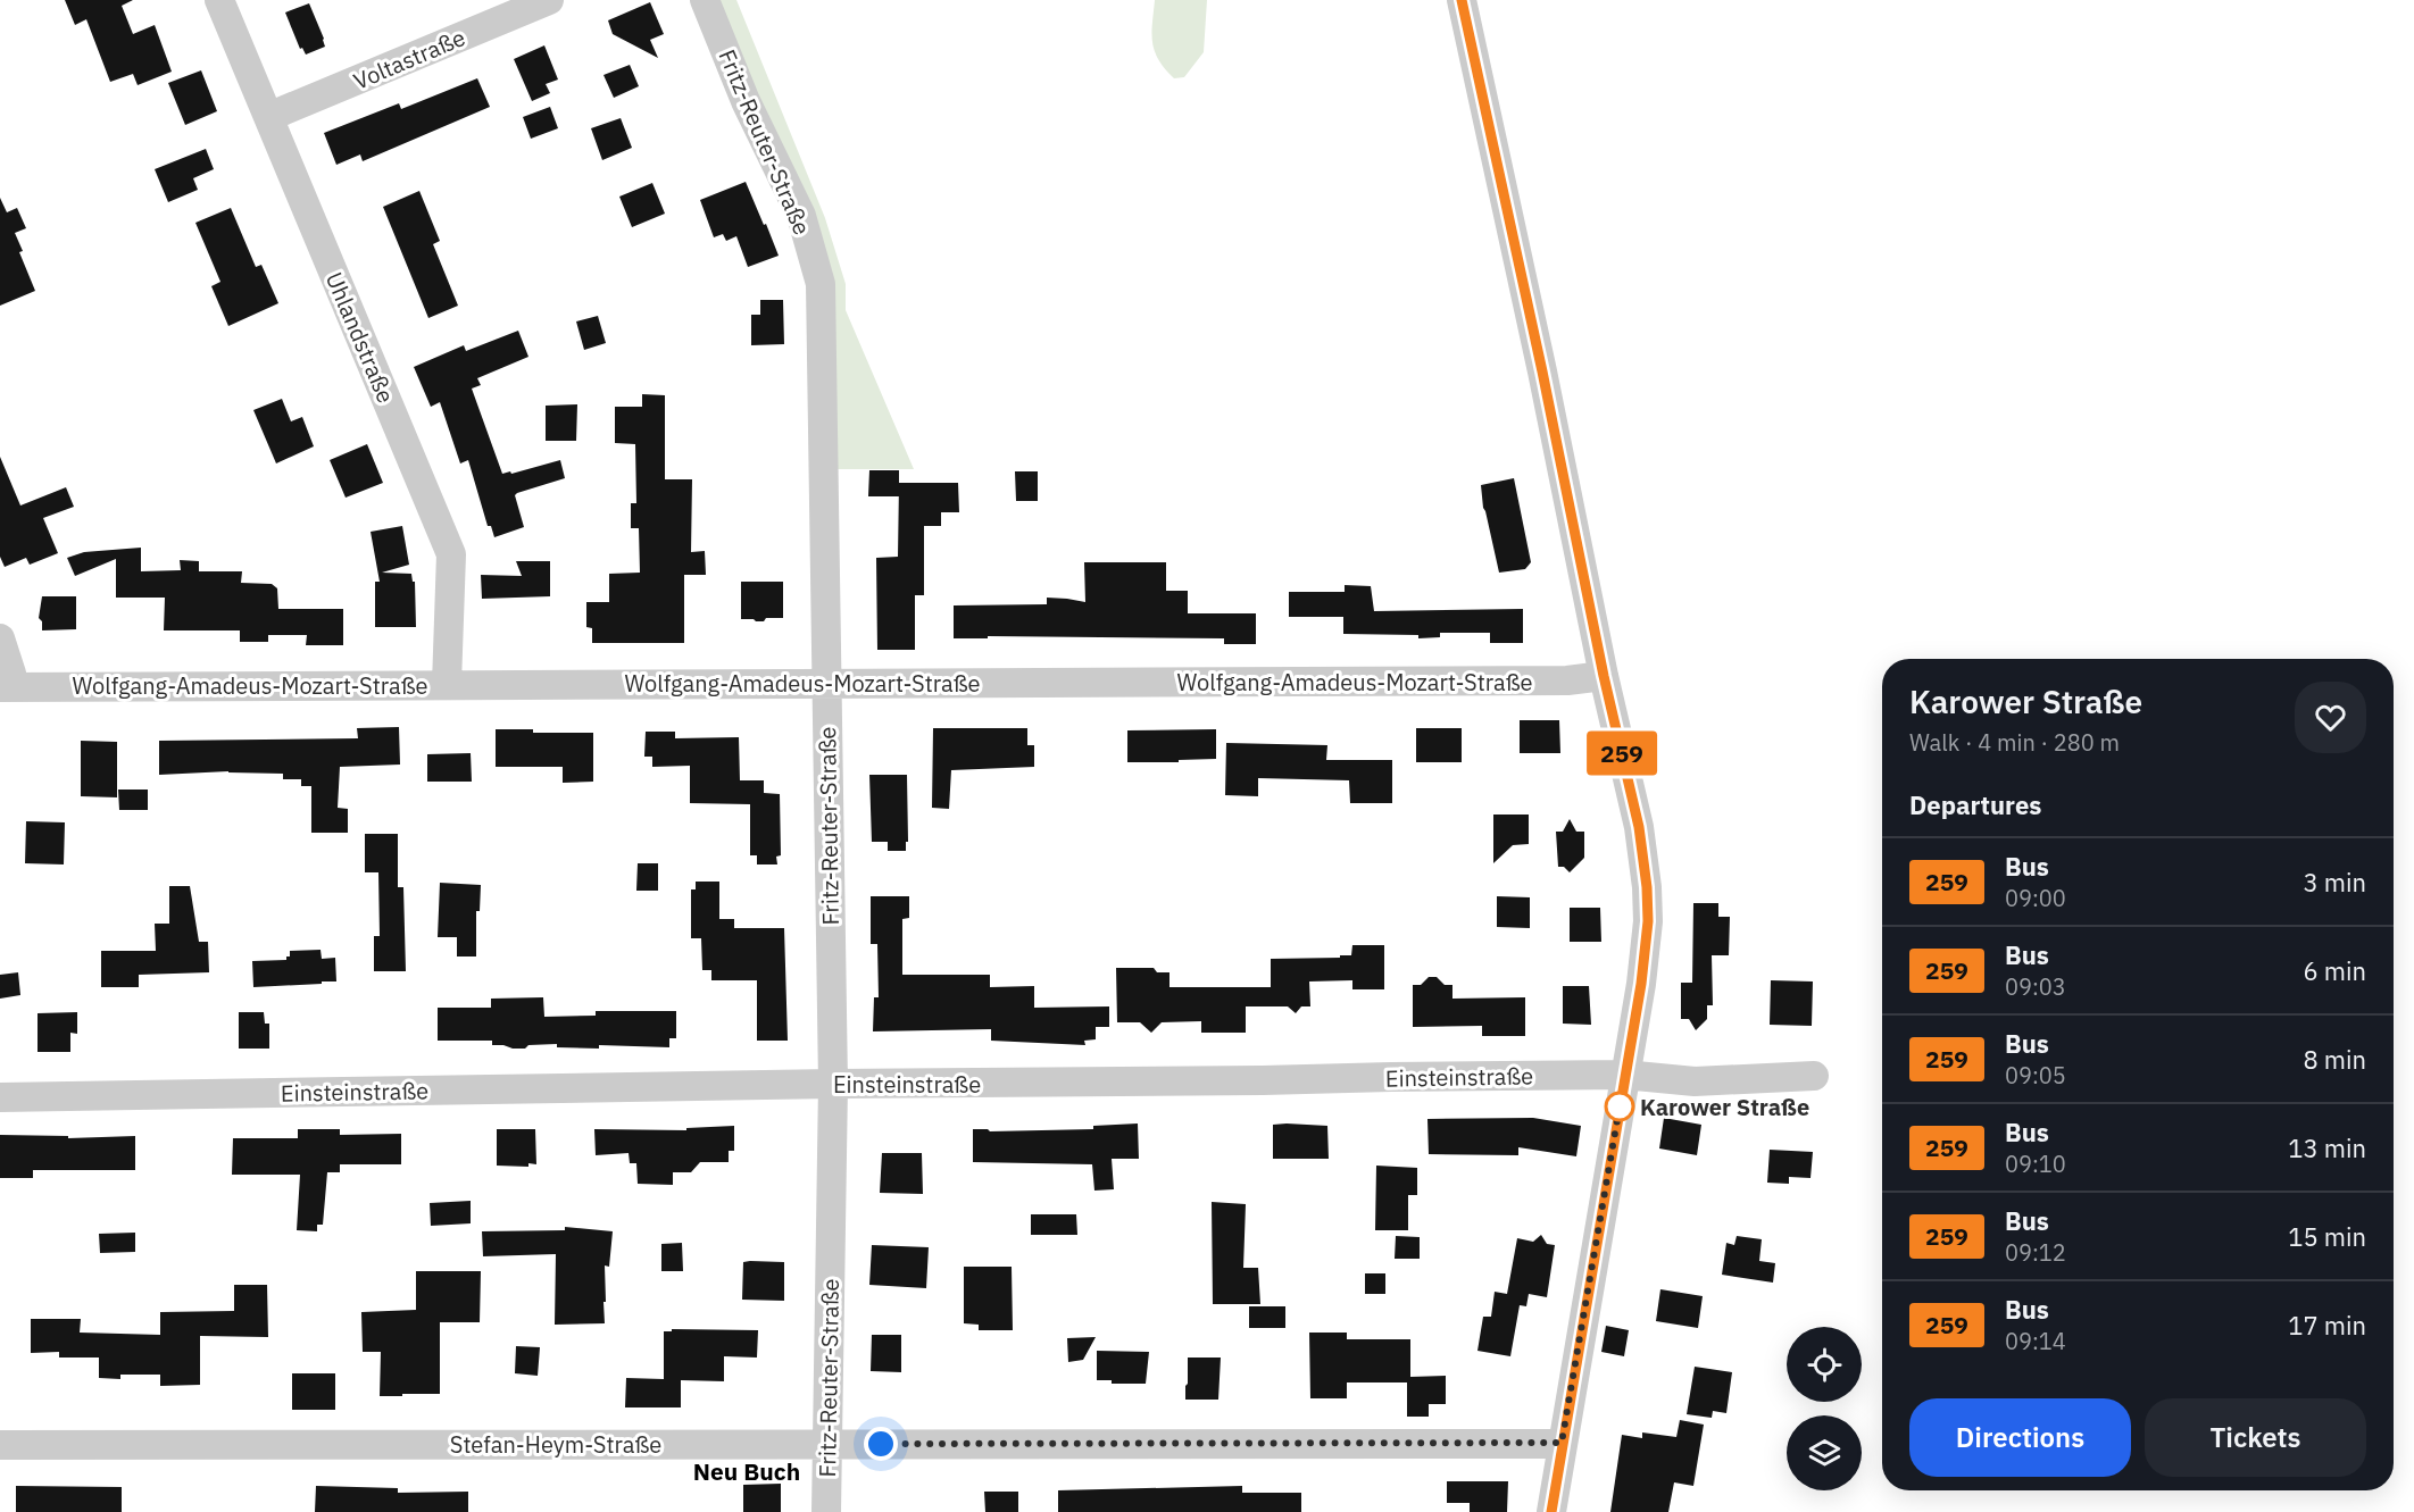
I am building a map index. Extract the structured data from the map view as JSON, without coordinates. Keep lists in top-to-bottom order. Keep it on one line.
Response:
{"streets":{"street":["Voltastraße","Fritz-Reuter-Straße","Uhlandstraße","Wolfgang-Amadeus-Mozart-Straße","Einsteinstraße","Stefan-Heym-Straße"]},"crossings":[["Voltastraße","Uhlandstraße"],["Fritz-Reuter-Straße","Wolfgang-Amadeus-Mozart-Straße"],["Fritz-Reuter-Straße","Einsteinstraße"],["Fritz-Reuter-Straße","Stefan-Heym-Straße"],["Uhlandstraße","Wolfgang-Amadeus-Mozart-Straße"]],"districts":["Neu Buch"],"places":["Karower Straße"],"lines":["bus line 259"],"page":{"on_map":"259","heading":[["Karower Straße","Walk · 4 min · 280 m"],"Departures"],"list":[{"mark":"259","name":"Bus","note":"09:00","value":"3 min"},{"mark":"259","name":"Bus","note":"09:03","value":"6 min"},{"mark":"259","name":"Bus","note":"09:05","value":"8 min"},{"mark":"259","name":"Bus","note":"09:10","value":"13 min"},{"mark":"259","name":"Bus","note":"09:12","value":"15 min"},{"mark":"259","name":"Bus","note":"09:14","value":"17 min"}],"buttons":["Directions","Tickets"]}}
